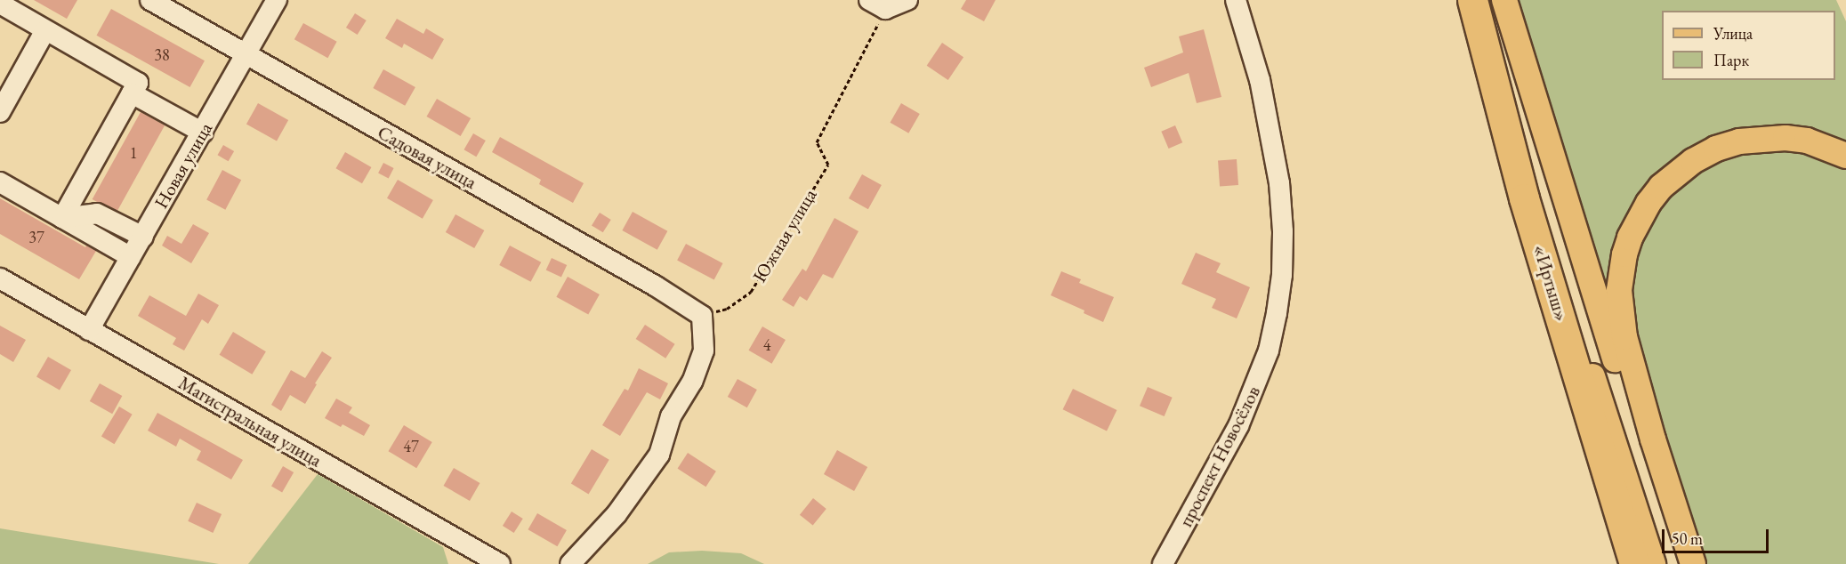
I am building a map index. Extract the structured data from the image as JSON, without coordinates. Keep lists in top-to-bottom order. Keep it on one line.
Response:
{"streets":{"highway":["«Иртыш»"],"street":["Садовая улица","Новая улица","Магистральная улица","проспект Новосёлов"],"path":["Южная улица"]},"crossings":[["Садовая улица","Новая улица"],["Садовая улица","Южная улица"],["Новая улица","Магистральная улица"]],"house_numbers":["38","1","37","4","47"],"legend":["Улица","Парк"],"scale_bar":"50 m"}
